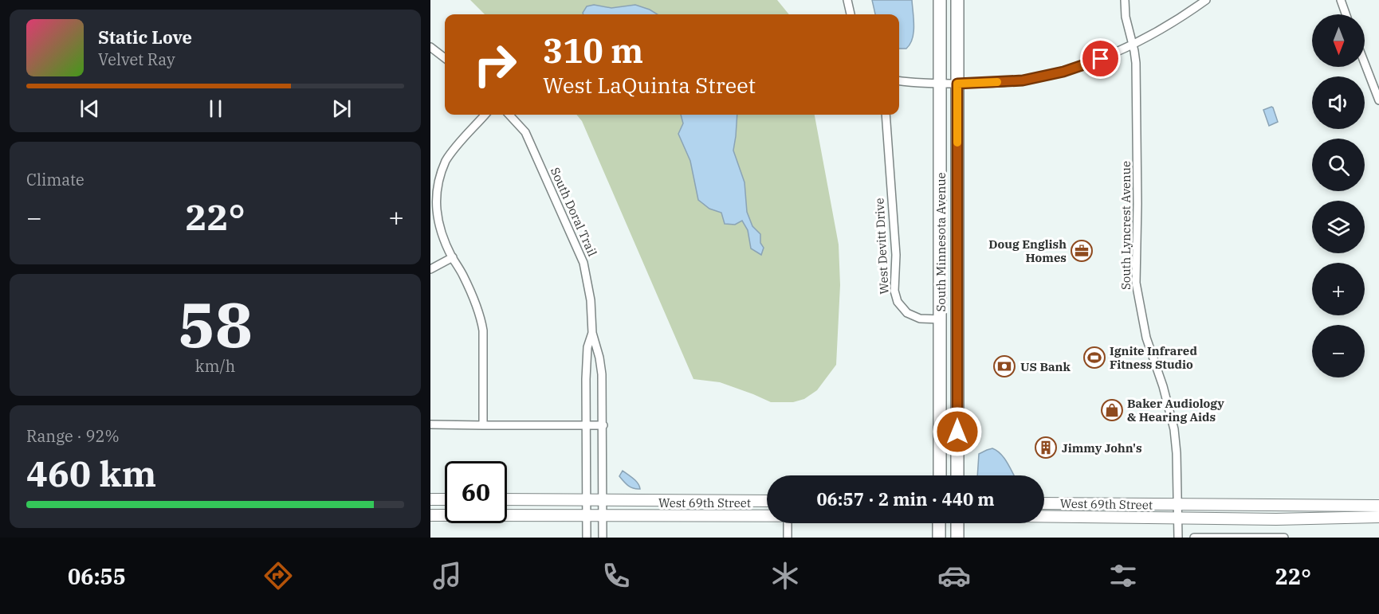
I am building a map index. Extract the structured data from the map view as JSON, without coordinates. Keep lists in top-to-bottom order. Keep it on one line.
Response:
{"streets":{"main road":["South Minnesota Avenue","West 69th Street"],"street":["South Doral Trail","South Lyncrest Avenue","West Devitt Drive"]},"crossings":[["South Doral Trail","West 69th Street"],["South Lyncrest Avenue","West 69th Street"],["South Minnesota Avenue","West Devitt Drive"]],"places":{"office":["Doug English Homes"],"sports":["Ignite Infrared Fitness Studio"],"bank":["US Bank"],"shop":["Baker Audiology & Hearing Aids"],"building":["Jimmy John's"]},"north":"bottom","page":{"map_buttons":["+","−"],"turn":["310 m","West LaQuinta Street"],"song":["Static Love","Velvet Ray"],"tile":["Climate",["58","km/h"],["Range · 92%","460 km"]],"heat":["−","22°","+"],"limit":"60","trip":"06:57 · 2 min · 440 m","tabs":["06:55","22°"]}}
